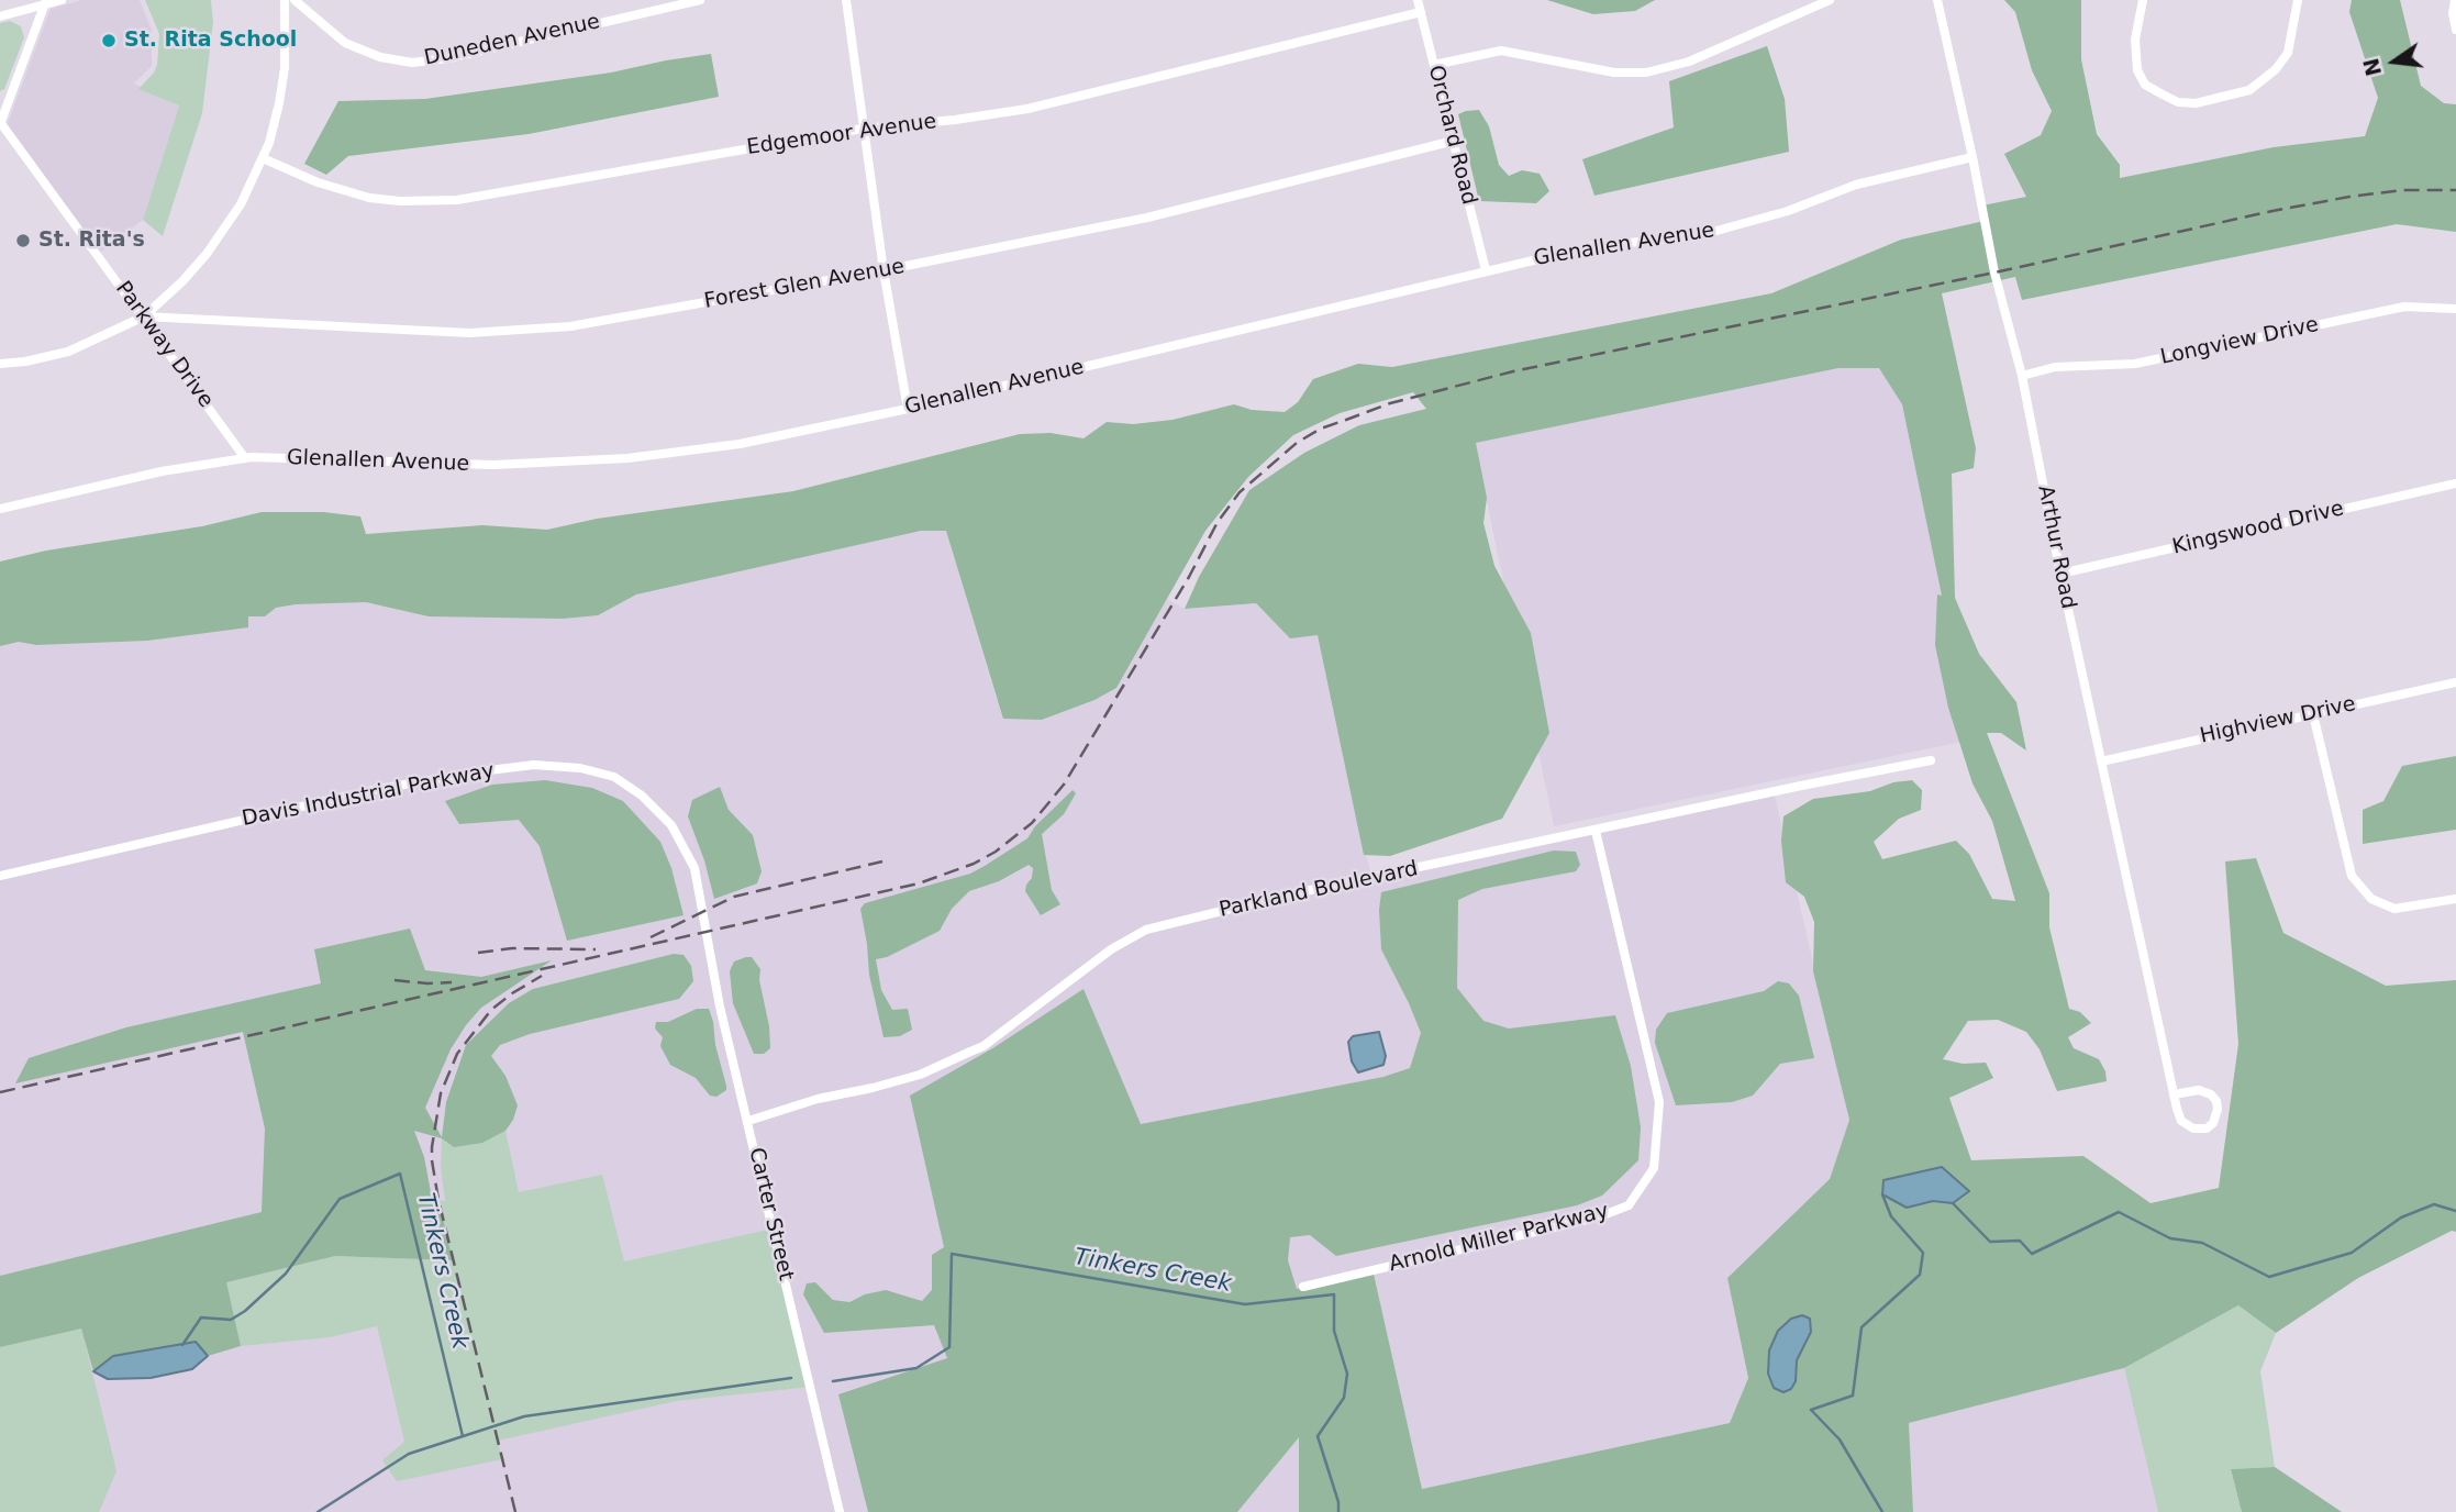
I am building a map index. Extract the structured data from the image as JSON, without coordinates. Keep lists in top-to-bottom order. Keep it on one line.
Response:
{"streets":{"street":["Duneden Avenue","Edgemoor Avenue","Orchard Road","Glenallen Avenue","Forest Glen Avenue","Longview Drive","Parkway Drive","Kingswood Drive","Arthur Road","Highview Drive","Davis Industrial Parkway","Parkland Boulevard","Carter Street","Arnold Miller Parkway"]},"crossings":[["Edgemoor Avenue","Orchard Road"],["Orchard Road","Glenallen Avenue"],["Orchard Road","Forest Glen Avenue"],["Glenallen Avenue","Parkway Drive"],["Glenallen Avenue","Arthur Road"],["Forest Glen Avenue","Parkway Drive"],["Longview Drive","Arthur Road"],["Kingswood Drive","Arthur Road"],["Arthur Road","Highview Drive"],["Davis Industrial Parkway","Carter Street"],["Parkland Boulevard","Carter Street"],["Parkland Boulevard","Arnold Miller Parkway"]],"water":["Tinkers Creek"],"places":["St. Rita School","St. Rita's"],"north":"left"}
